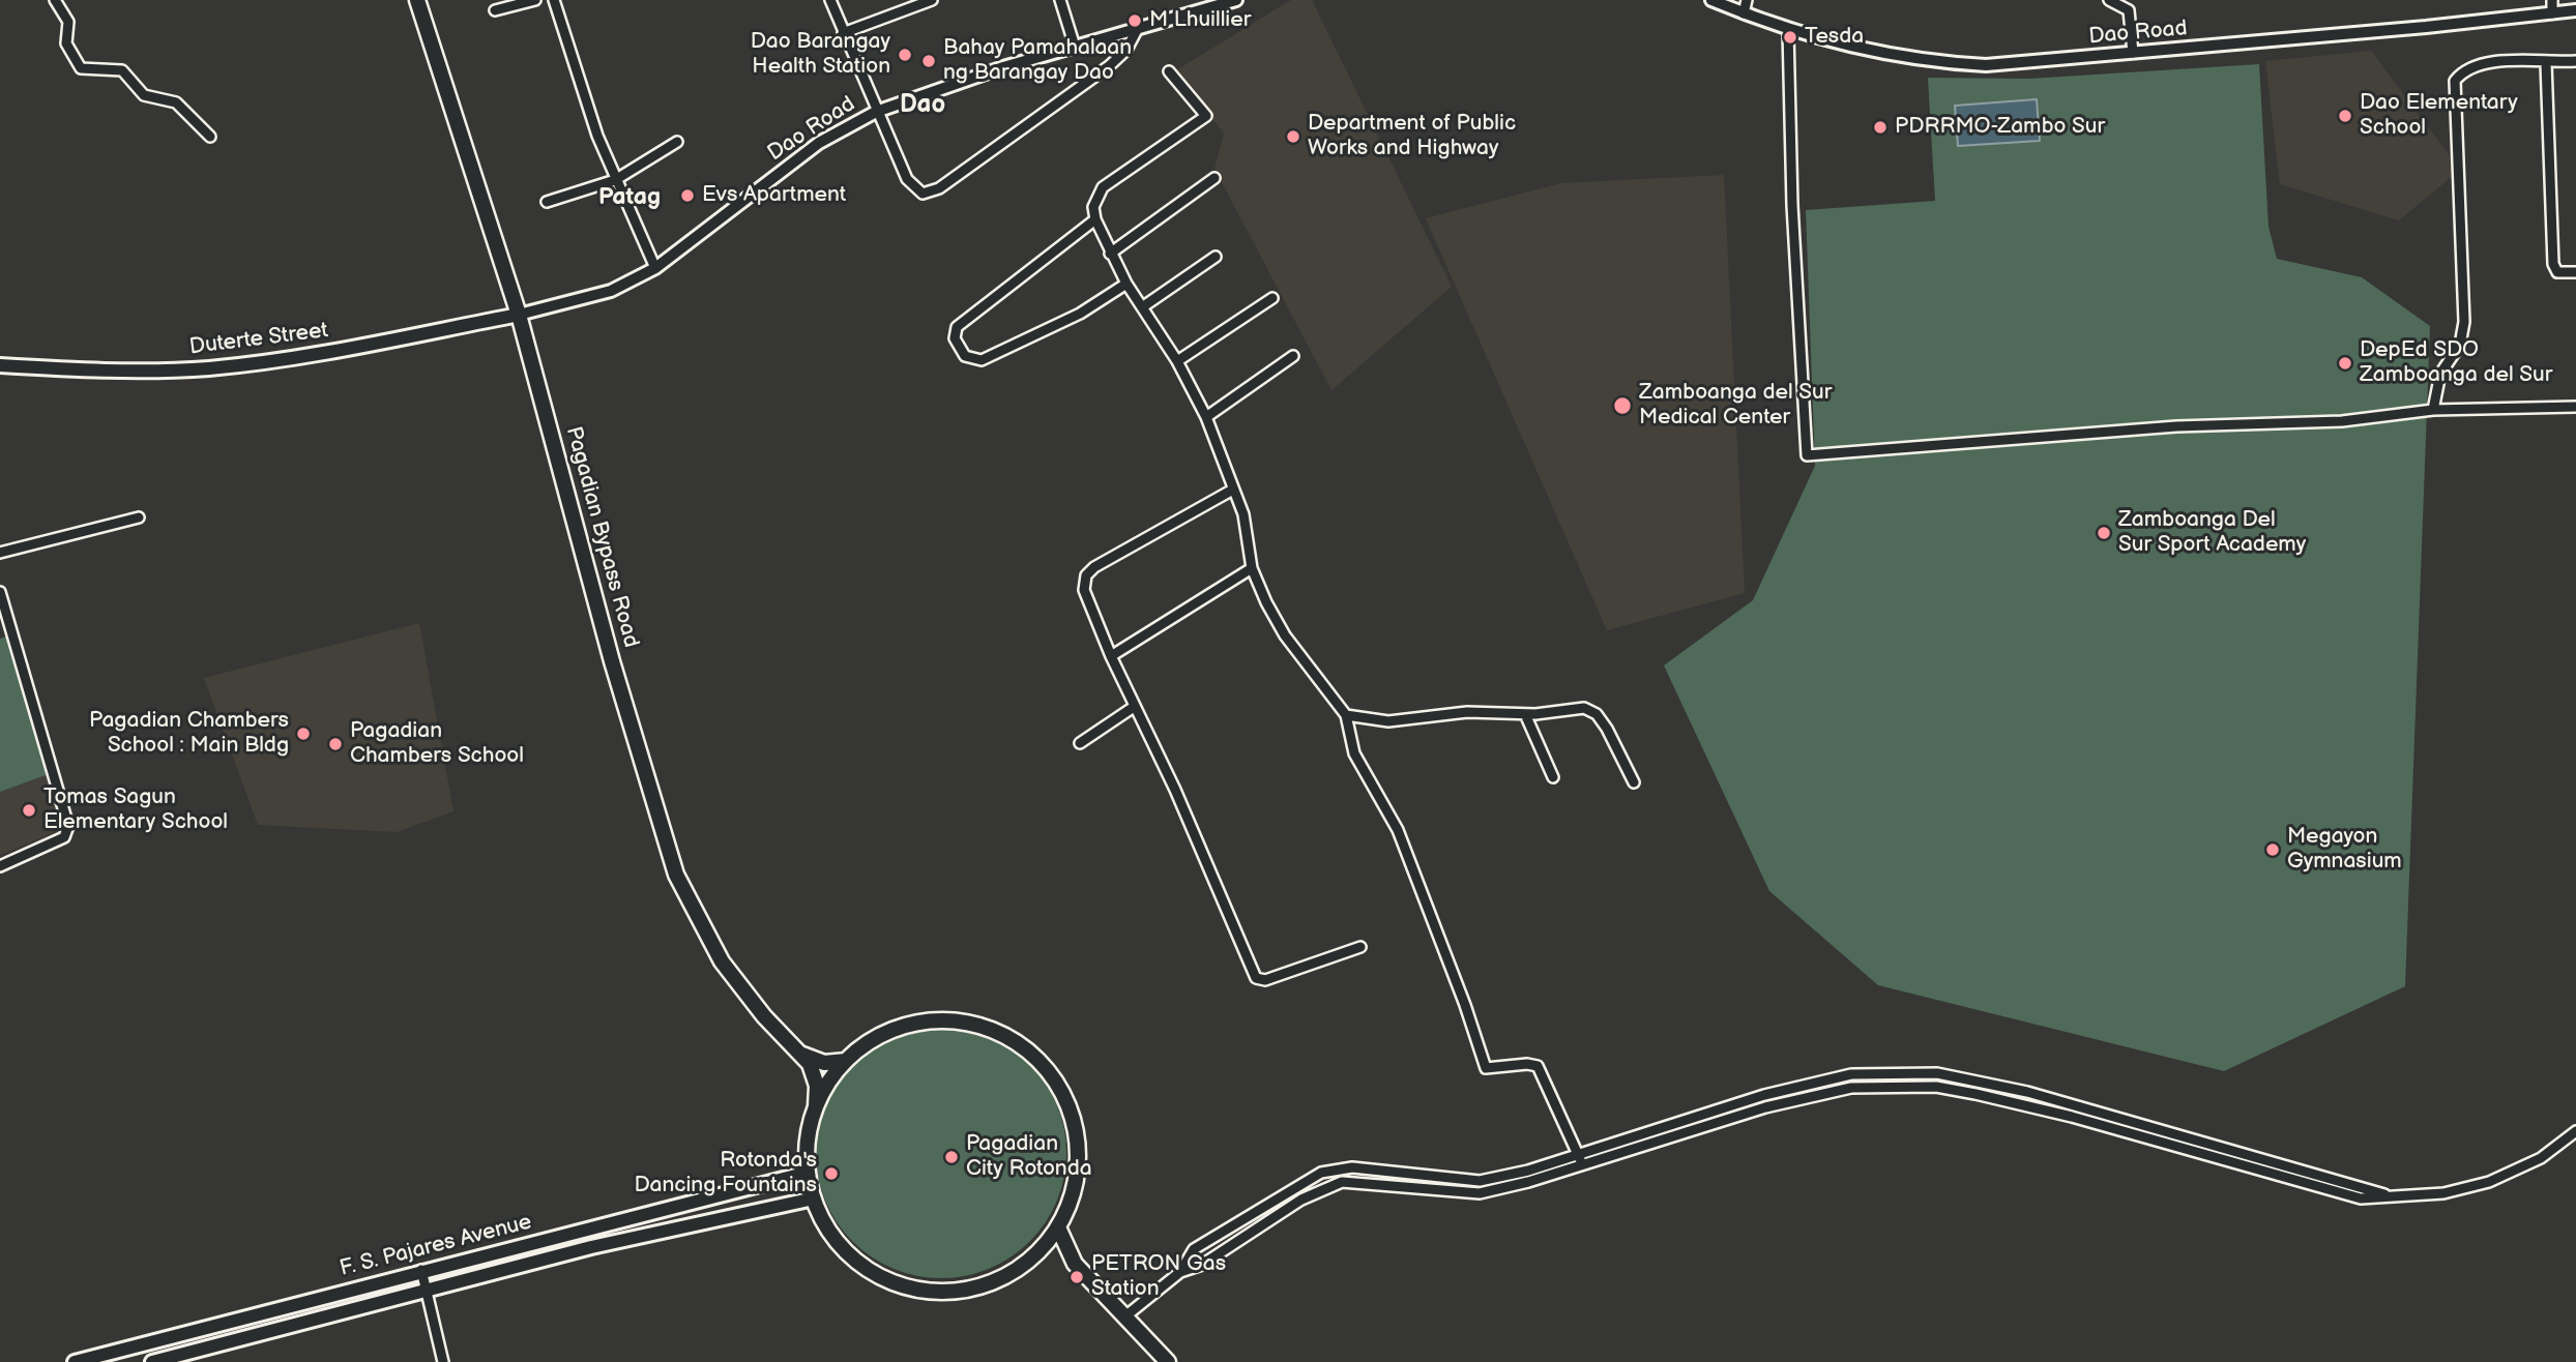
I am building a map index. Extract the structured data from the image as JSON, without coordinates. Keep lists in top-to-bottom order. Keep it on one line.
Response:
{"streets":{"highway":["Pagadian Bypass Road"],"main road":["Duterte Street","F. S. Pajares Avenue"],"street":["Dao Road"]},"crossings":[["Dao Road","Duterte Street"],["Dao Road","Pagadian Bypass Road"],["Duterte Street","Pagadian Bypass Road"]],"districts":["Dao","Patag"],"places":["M Lhuillier","Tesda","Dao Barangay Health Station","Bahay Pamahalaan ng Barangay Dao","Dao Elementary School","PDRRMO-Zambo Sur","Department of Public Works and Highway","Evs Apartment","DepEd SDO Zamboanga del Sur","Zamboanga del Sur Medical Center","Zamboanga Del Sur Sport Academy","Pagadian Chambers School : Main Bldg","Pagadian Chambers School","Tomas Sagun Elementary School","Megayon Gymnasium","Pagadian City Rotonda","Rotonda's Dancing Fountains","PETRON Gas Station"]}
